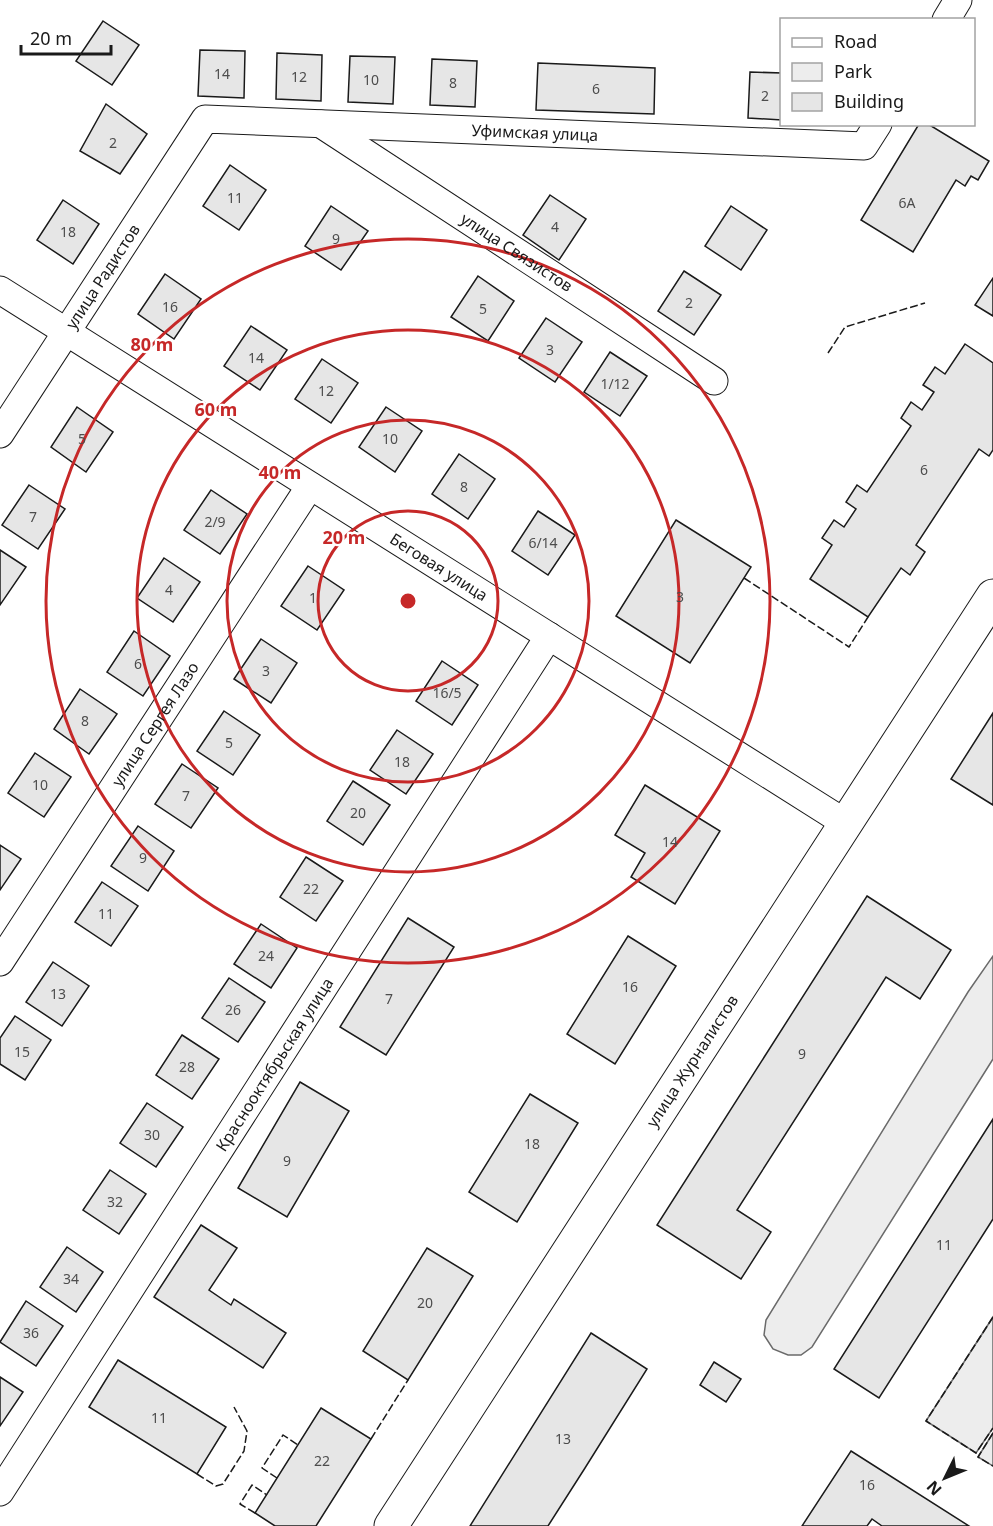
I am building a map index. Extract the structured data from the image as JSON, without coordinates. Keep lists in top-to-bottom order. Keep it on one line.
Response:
{"streets":{"street":["Уфимская улица","улица Связистов","улица Радистов","Беговая улица","улица Сергея Лазо","улица Журналистов","Краснооктябрьская улица"]},"crossings":[["Уфимская улица","улица Связистов"],["Уфимская улица","улица Радистов"],["улица Радистов","Беговая улица"],["Беговая улица","улица Сергея Лазо"],["Беговая улица","улица Журналистов"],["Беговая улица","Краснооктябрьская улица"]],"house_numbers":["14","12","10","8","6","2","2","11","6А","4","18","9","2","16","5","3","14","1/12","12","5","10","6","8","7","2/9","6/14","4","3","1","6","3","16/5","8","5","18","10","7","20","14","9","22","11","24","16","13","7","26","15","9","28","30","18","9","32","11","34","20","36","11","13","22","16"],"legend":["Road","Park","Building"],"scale_bar":"20 m","north":"bottom left","rings":["80 m","60 m","40 m","20 m"]}
